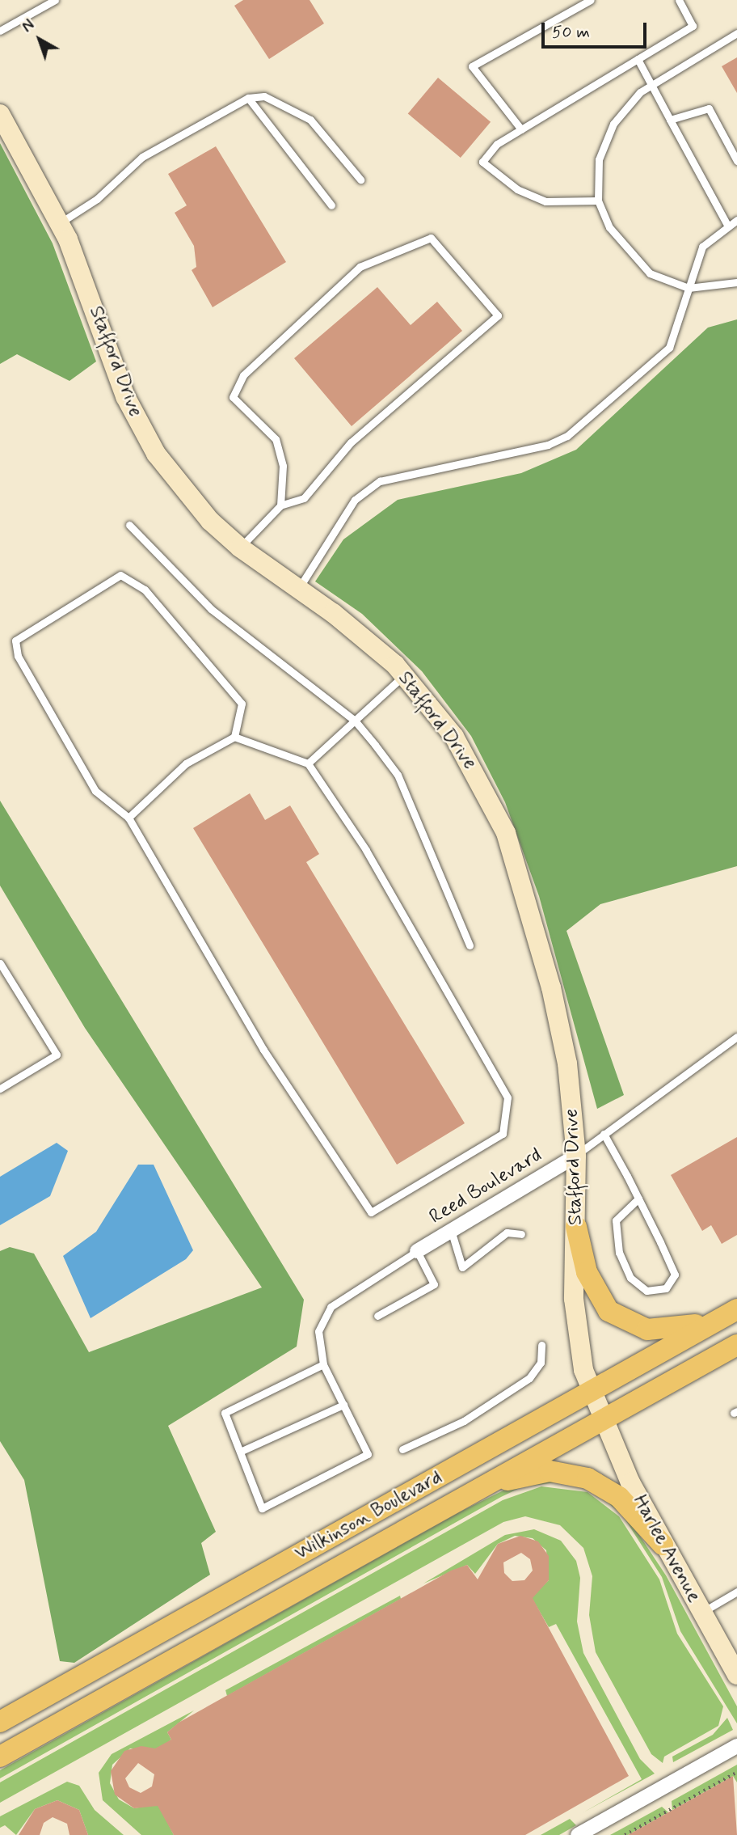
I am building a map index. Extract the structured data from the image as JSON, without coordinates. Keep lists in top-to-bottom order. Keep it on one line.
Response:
{"streets":{"main road":["Wilkinson Boulevard"],"street":["Stafford Drive","Reed Boulevard","Harlee Avenue"]},"crossings":[["Stafford Drive","Reed Boulevard"],["Stafford Drive","Wilkinson Boulevard"],["Stafford Drive","Harlee Avenue"],["Wilkinson Boulevard","Harlee Avenue"]],"scale_bar":"50 m","north":"top left"}
